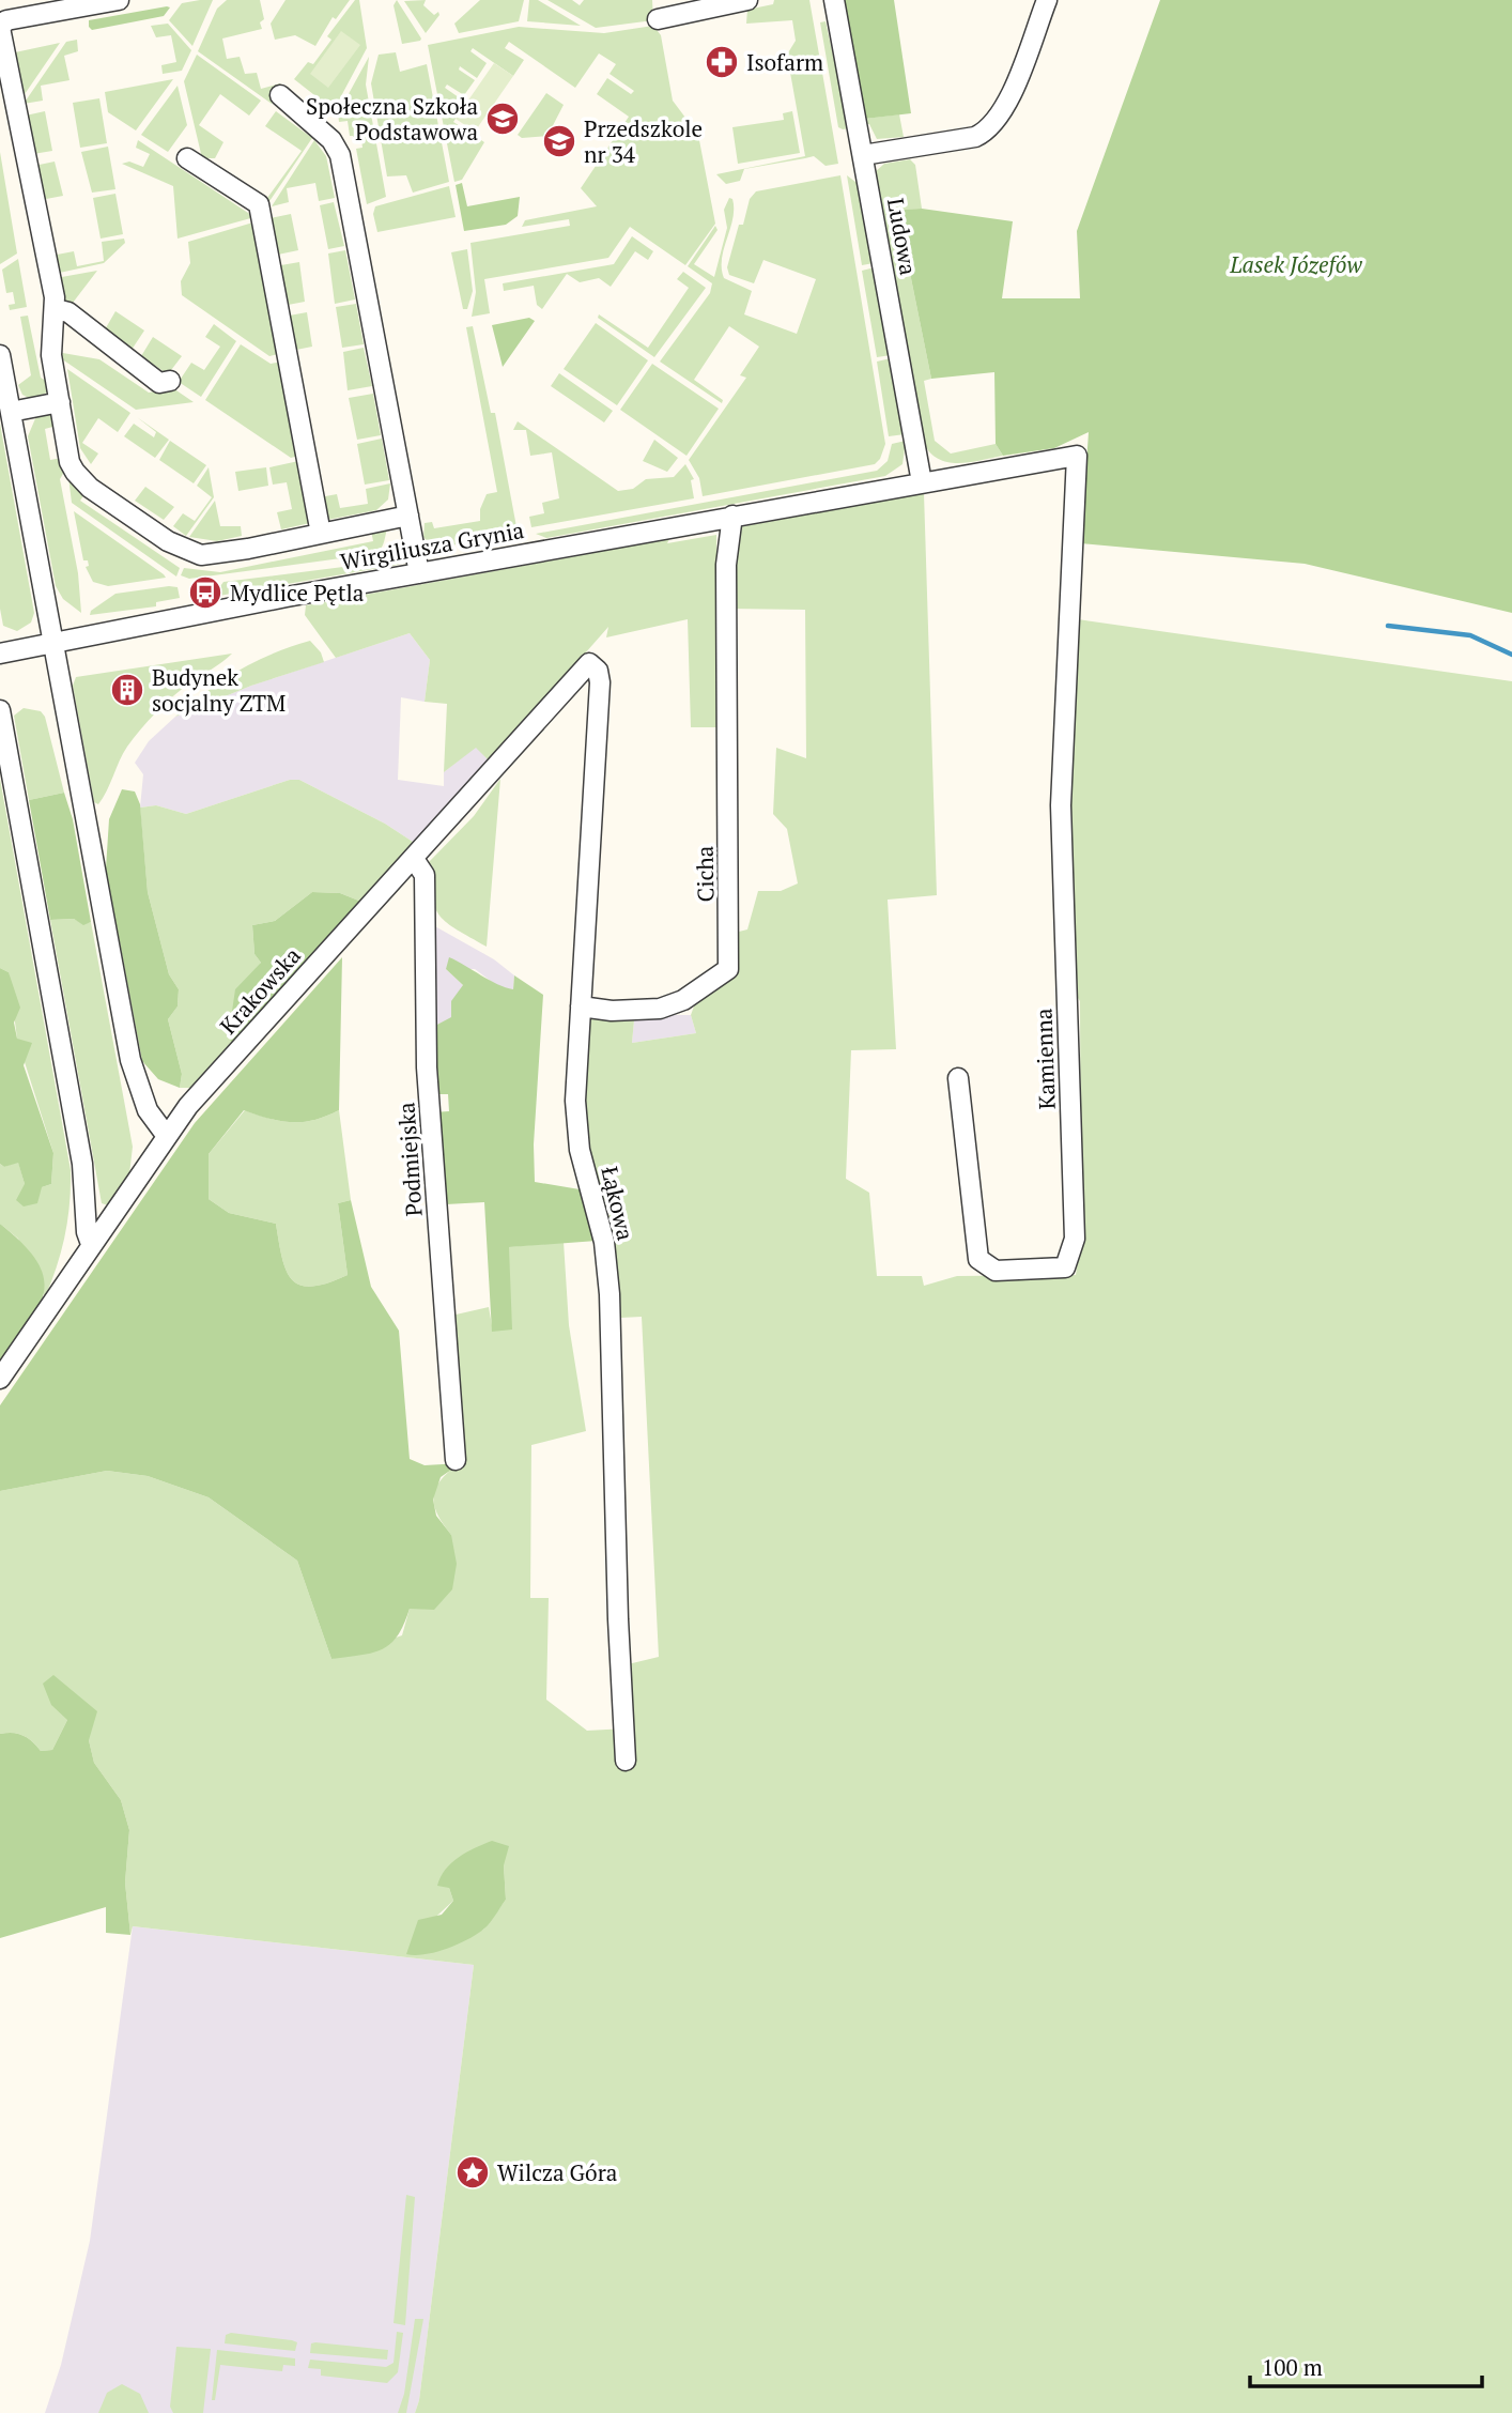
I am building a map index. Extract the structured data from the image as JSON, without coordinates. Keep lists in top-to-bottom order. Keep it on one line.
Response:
{"streets":{"street":["Ludowa","Wirgiliusza Grynia","Cicha","Krakowska","Kamienna","Podmiejska","Łąkowa"]},"crossings":[["Ludowa","Wirgiliusza Grynia"],["Wirgiliusza Grynia","Cicha"],["Wirgiliusza Grynia","Kamienna"],["Cicha","Łąkowa"],["Krakowska","Podmiejska"],["Krakowska","Łąkowa"]],"parks":["Lasek Józefów"],"places":{"pharmacy":["Isofarm"],"school or university":["Społeczna Szkoła Podstawowa","Przedszkole nr 34"],"bus stop":["Mydlice Pętla"],"building":["Budynek socjalny ZTM"],"place":["Wilcza Góra"]},"scale_bar":"100 m"}
